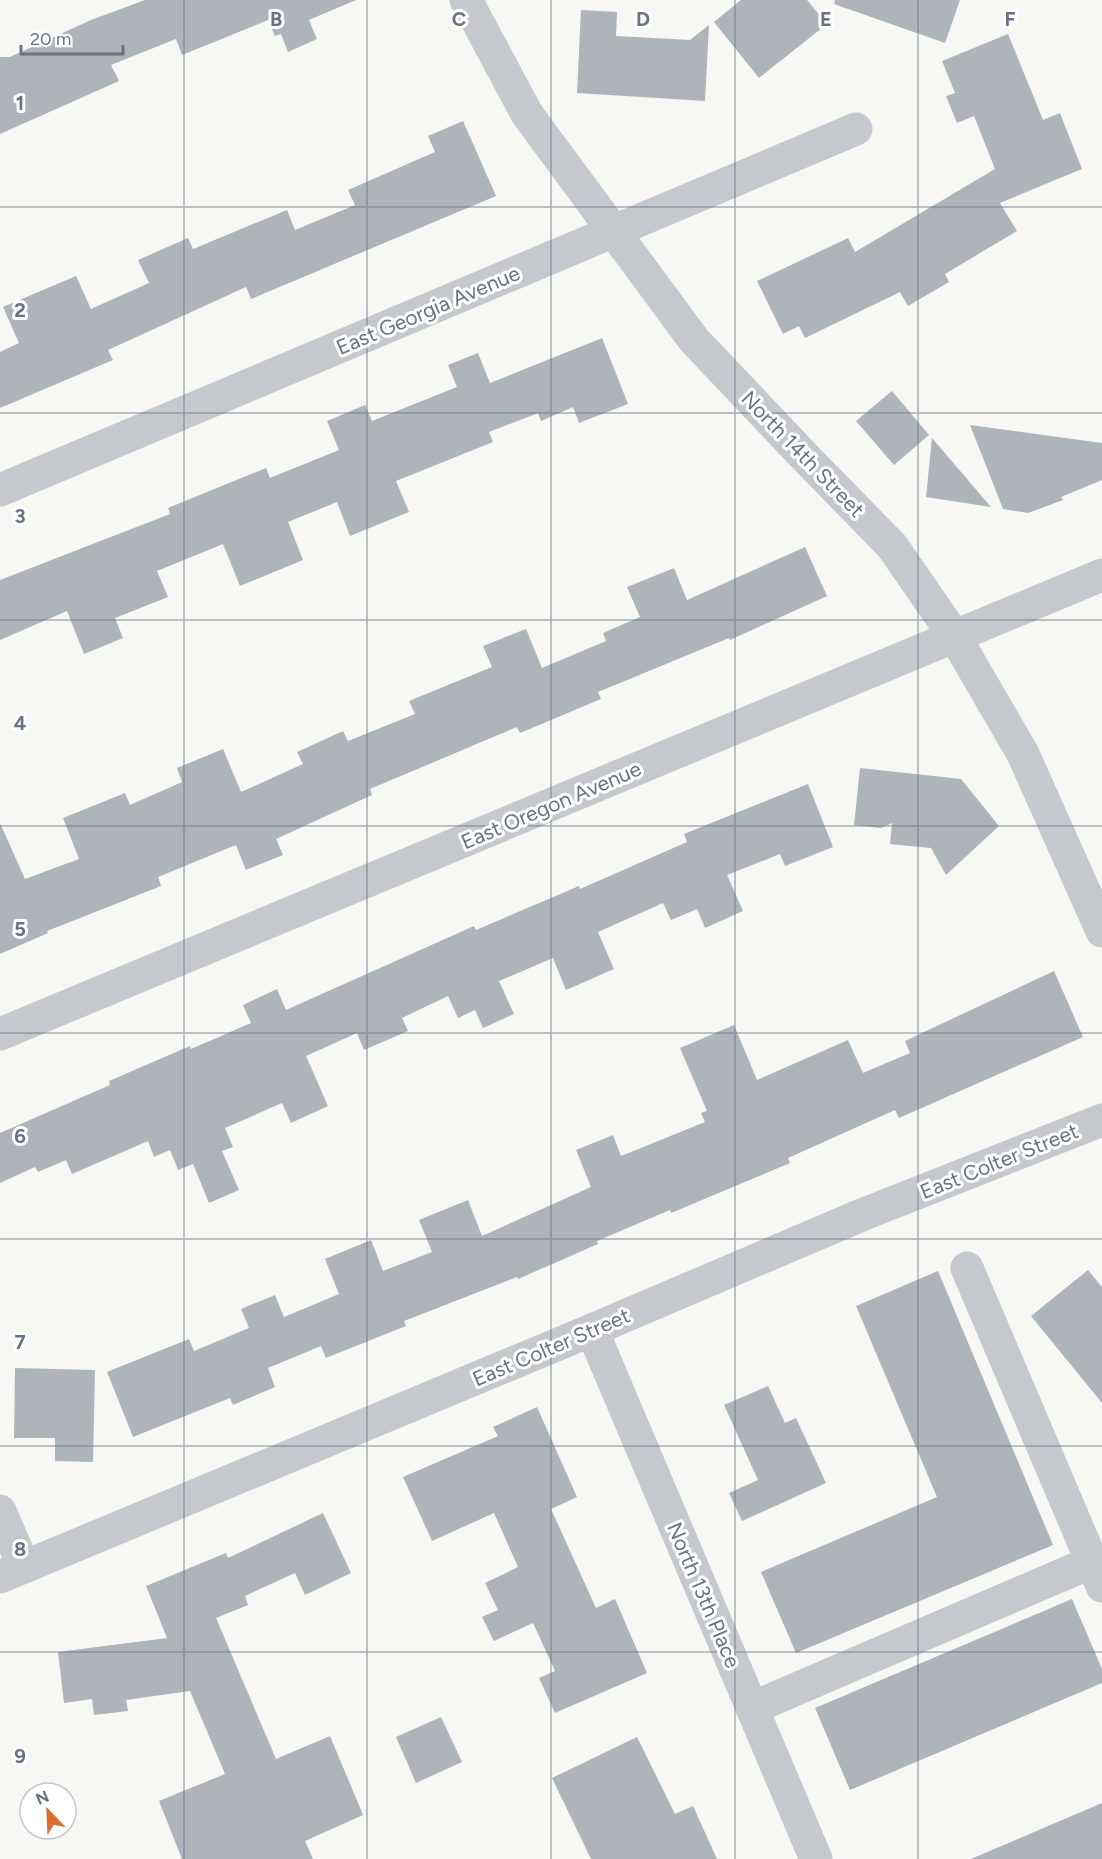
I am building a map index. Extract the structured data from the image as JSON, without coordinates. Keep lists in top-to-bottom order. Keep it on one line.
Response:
{"streets":{"street":["East Georgia Avenue","North 14th Street","East Oregon Avenue","East Colter Street","North 13th Place"]},"crossings":[["East Georgia Avenue","North 14th Street"],["North 14th Street","East Oregon Avenue"],["East Colter Street","North 13th Place"]],"scale_bar":"20 m","north":"top left","grid":{"columns":["B","C","D","E","F"],"rows":["1","2","3","4","5","6","7","8","9"]}}
